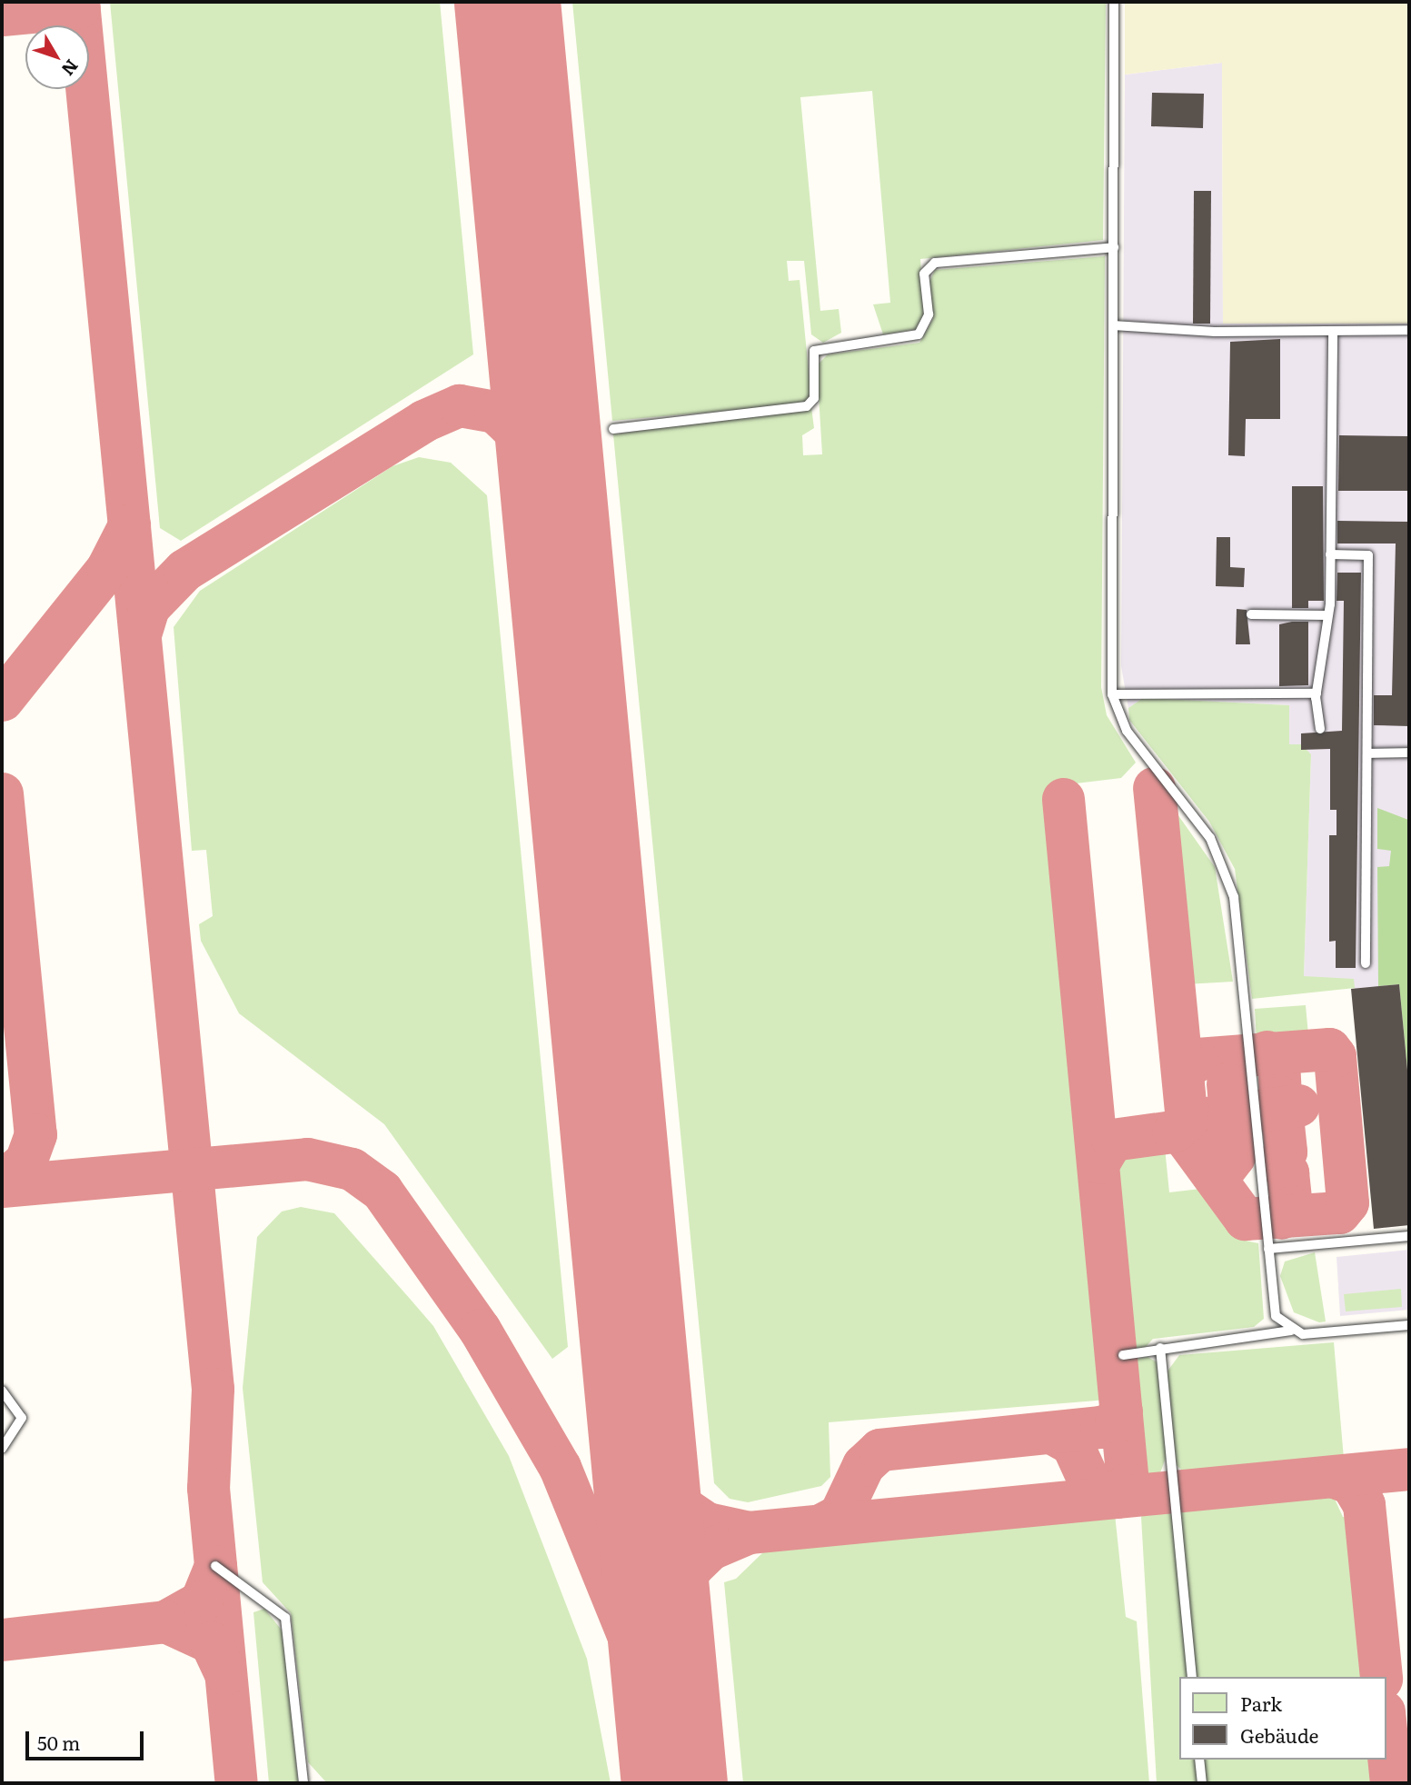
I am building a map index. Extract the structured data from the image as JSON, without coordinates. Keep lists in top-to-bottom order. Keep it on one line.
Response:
{"legend":["Park","Gebäude"],"scale_bar":"50 m","north":"bottom right"}
